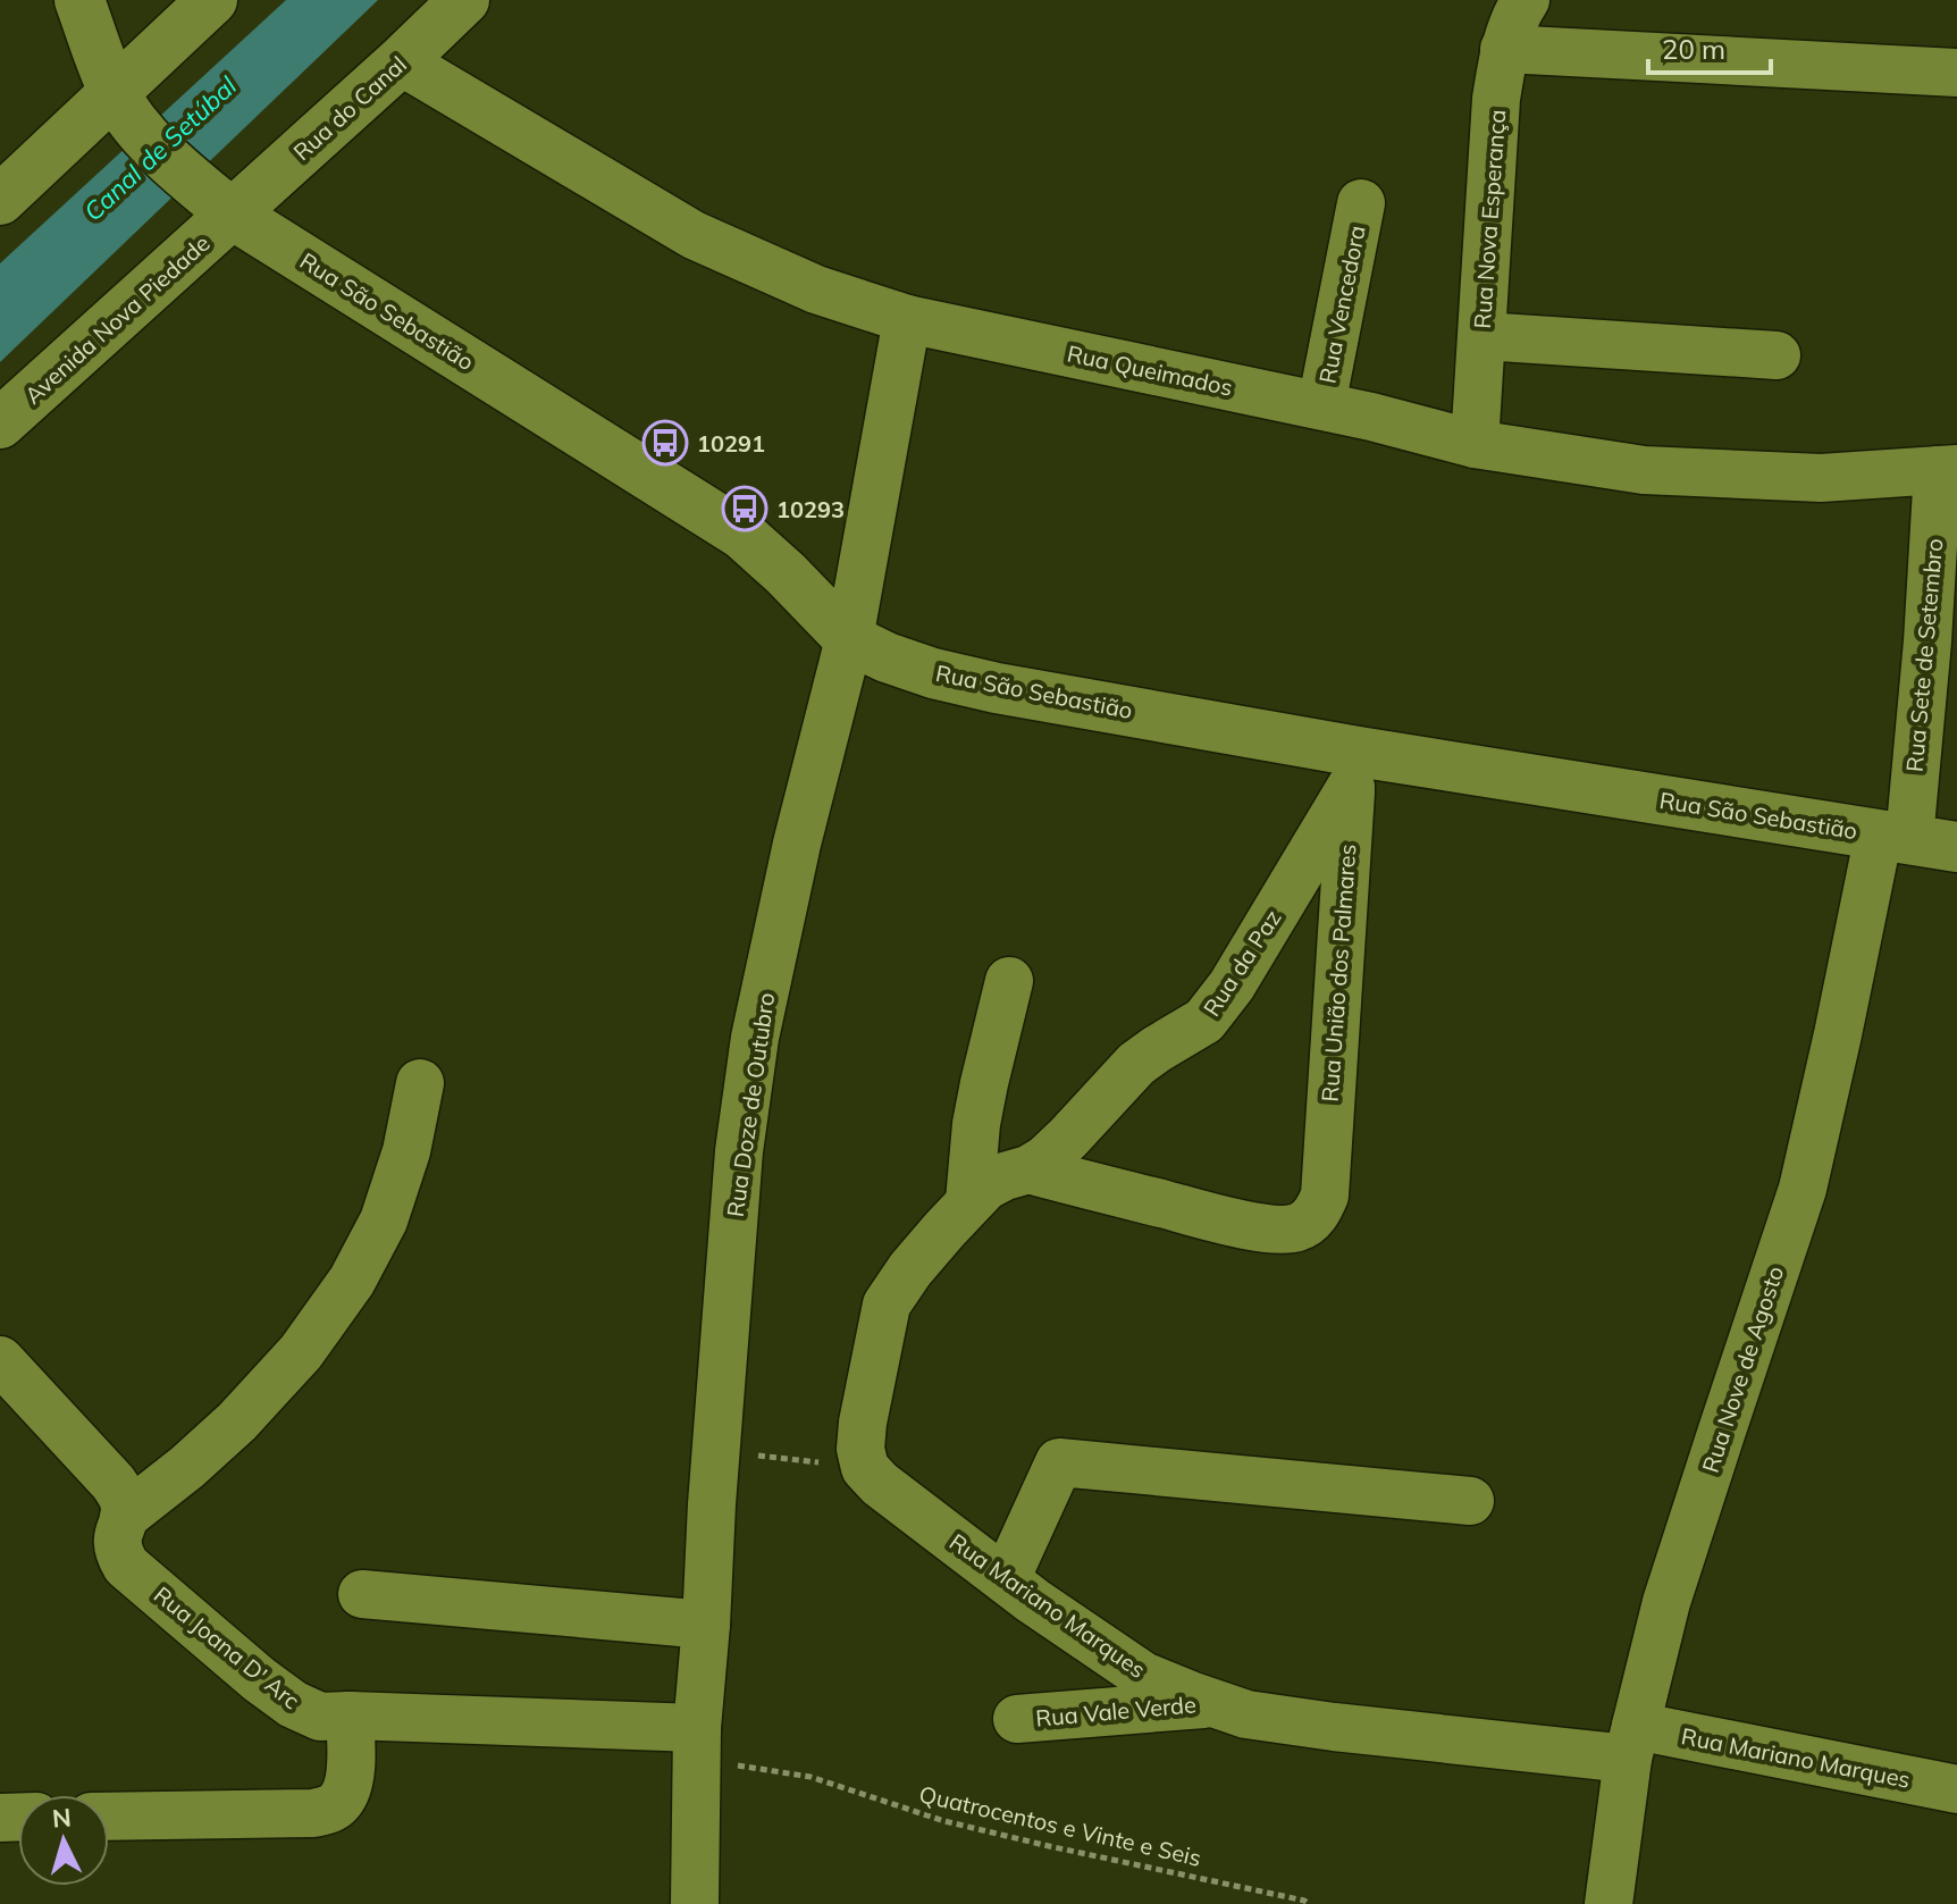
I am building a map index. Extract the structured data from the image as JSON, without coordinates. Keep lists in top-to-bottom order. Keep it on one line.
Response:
{"streets":{"street":["Rua do Canal","Rua Nova Esperança","Rua Vencedora","Rua São Sebastião","Avenida Nova Piedade","Rua Queimados","Rua Sete de Setembro","Rua da Paz","Rua União dos Palmares","Rua Doze de Outubro","Rua Nove de Agosto","Rua Mariano Marques","Rua Joana D' Arc","Rua Vale Verde"],"path":["Quatrocentos e Vinte e Seis"]},"crossings":[["Rua do Canal","Rua São Sebastião"],["Rua do Canal","Avenida Nova Piedade"],["Rua do Canal","Rua Queimados"],["Rua Nova Esperança","Rua Queimados"],["Rua Vencedora","Rua Queimados"],["Rua São Sebastião","Avenida Nova Piedade"],["Rua São Sebastião","Rua Sete de Setembro"],["Rua São Sebastião","Rua da Paz"],["Rua São Sebastião","Rua União dos Palmares"],["Rua São Sebastião","Rua Doze de Outubro"],["Rua São Sebastião","Rua Nove de Agosto"],["Rua Queimados","Rua Sete de Setembro"],["Rua Queimados","Rua Doze de Outubro"],["Rua Sete de Setembro","Rua Nove de Agosto"],["Rua da Paz","Rua União dos Palmares"],["Rua da Paz","Rua Mariano Marques"],["Rua Doze de Outubro","Rua Joana D' Arc"],["Rua Doze de Outubro","Quatrocentos e Vinte e Seis"],["Rua Nove de Agosto","Rua Mariano Marques"],["Rua Mariano Marques","Rua Vale Verde"],["Rua Joana D' Arc","Quatrocentos e Vinte e Seis"]],"water":["Canal de Setúbal"],"places":{"bus stop":["10291","10293"]},"scale_bar":"20 m","north":"top"}
